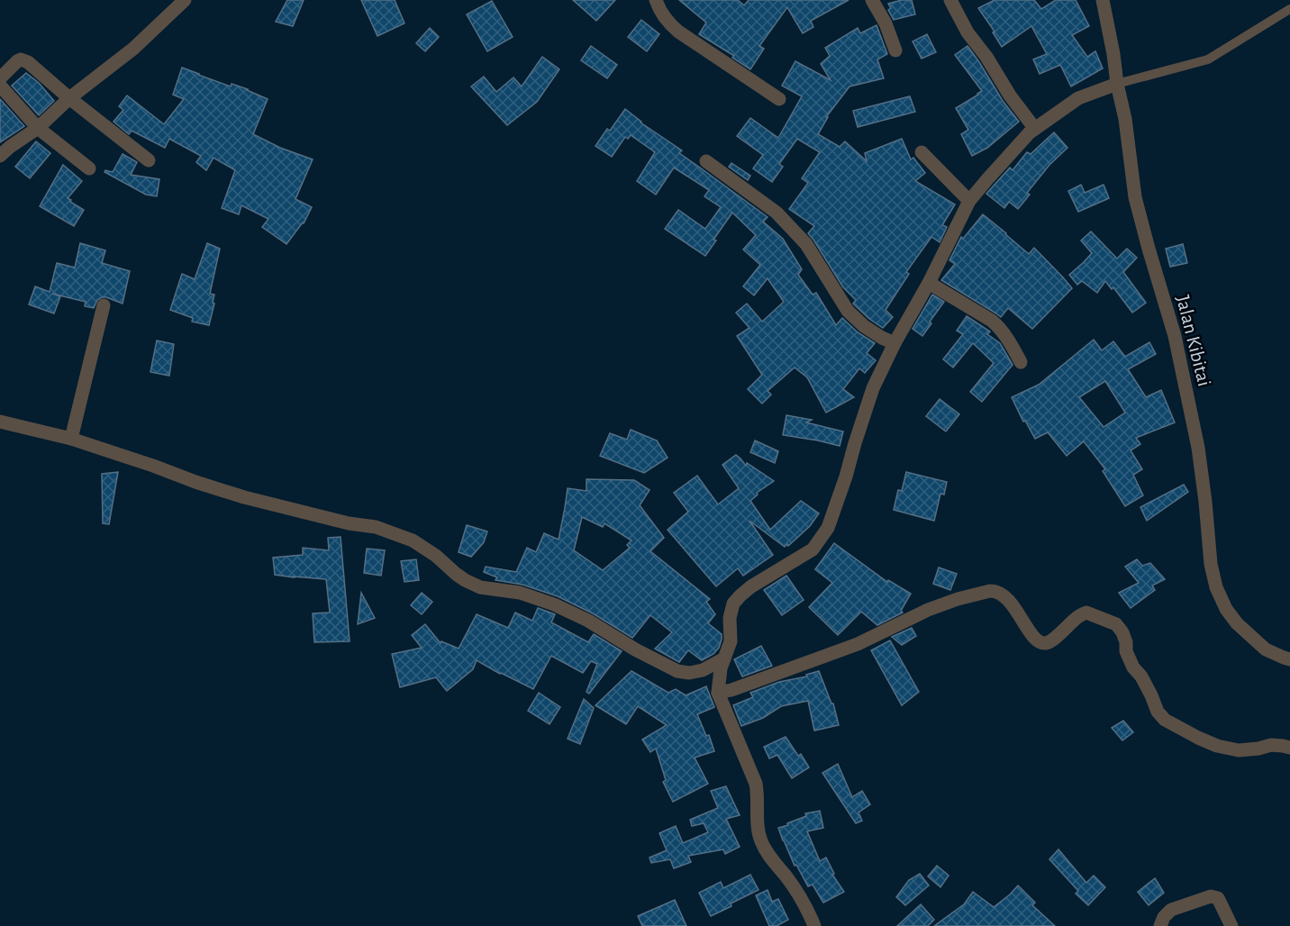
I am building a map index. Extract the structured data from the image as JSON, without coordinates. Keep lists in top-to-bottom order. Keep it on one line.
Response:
{"streets":{"street":["Jalan Kibitai"]}}
